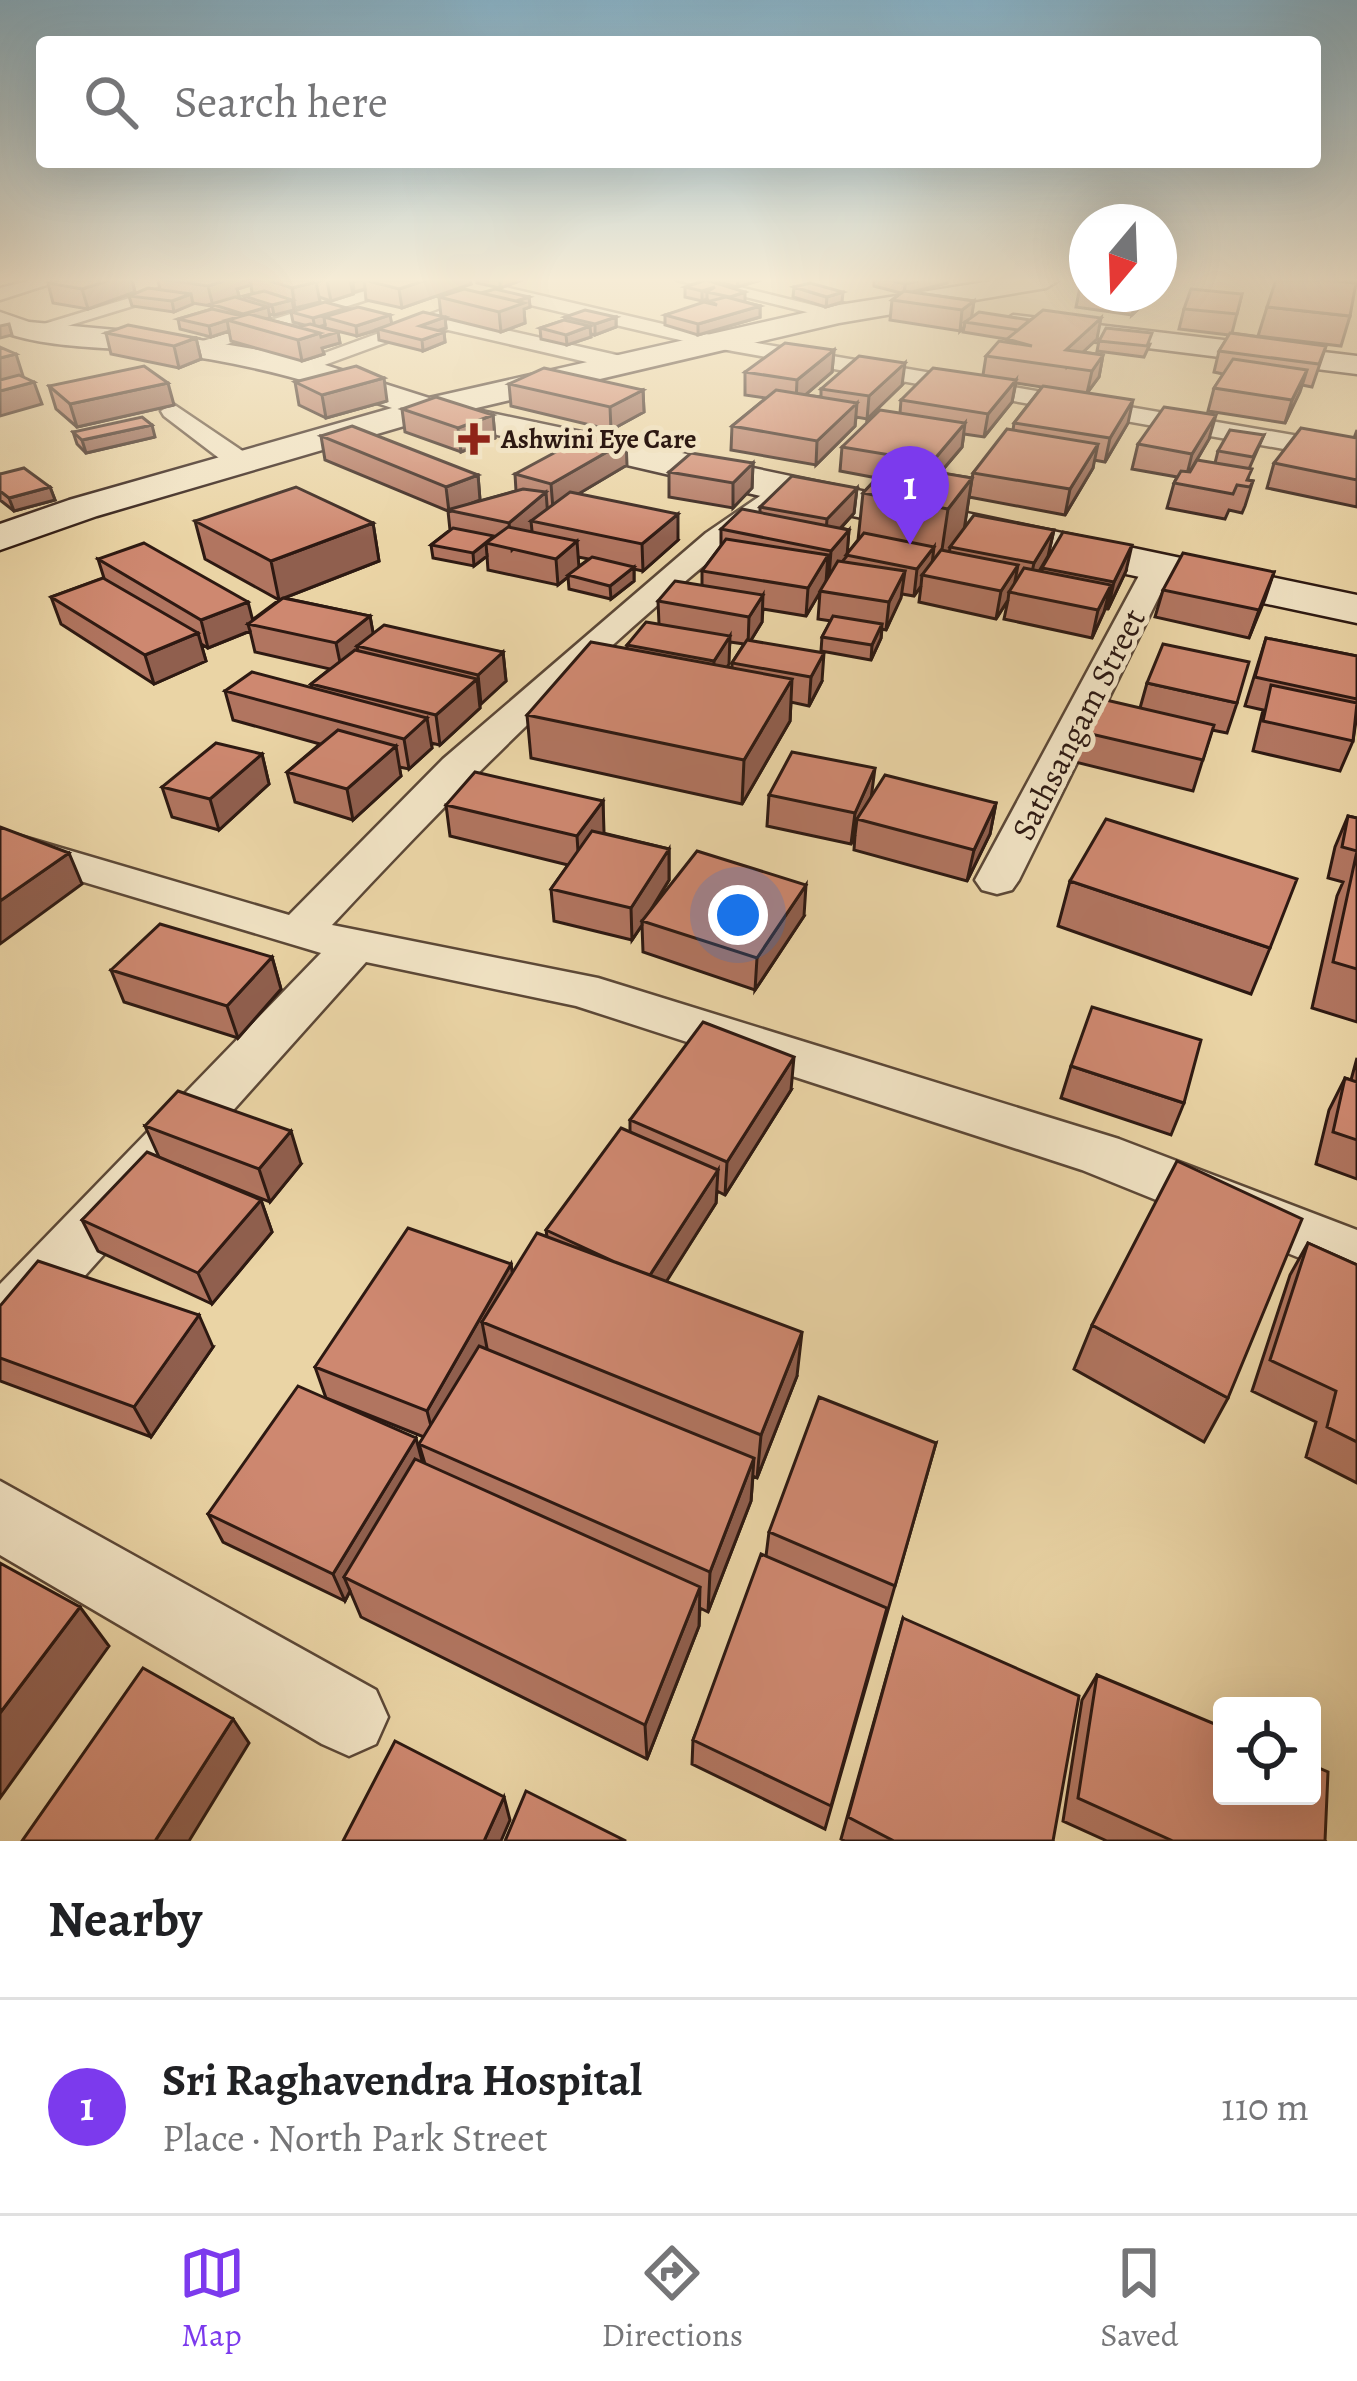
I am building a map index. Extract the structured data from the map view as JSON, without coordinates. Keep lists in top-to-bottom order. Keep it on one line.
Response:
{"streets":{"street":["Sathsangam Street"]},"places":{"health":["Ashwini Eye Care"]},"north":"bottom","page":{"search":"Search here","pins":"1","heading":"Nearby","list":[{"mark":"1","name":"Sri Raghavendra Hospital","note":"Place · North Park Street","value":"110 m"}],"nav":["Map","Directions","Saved"]}}
